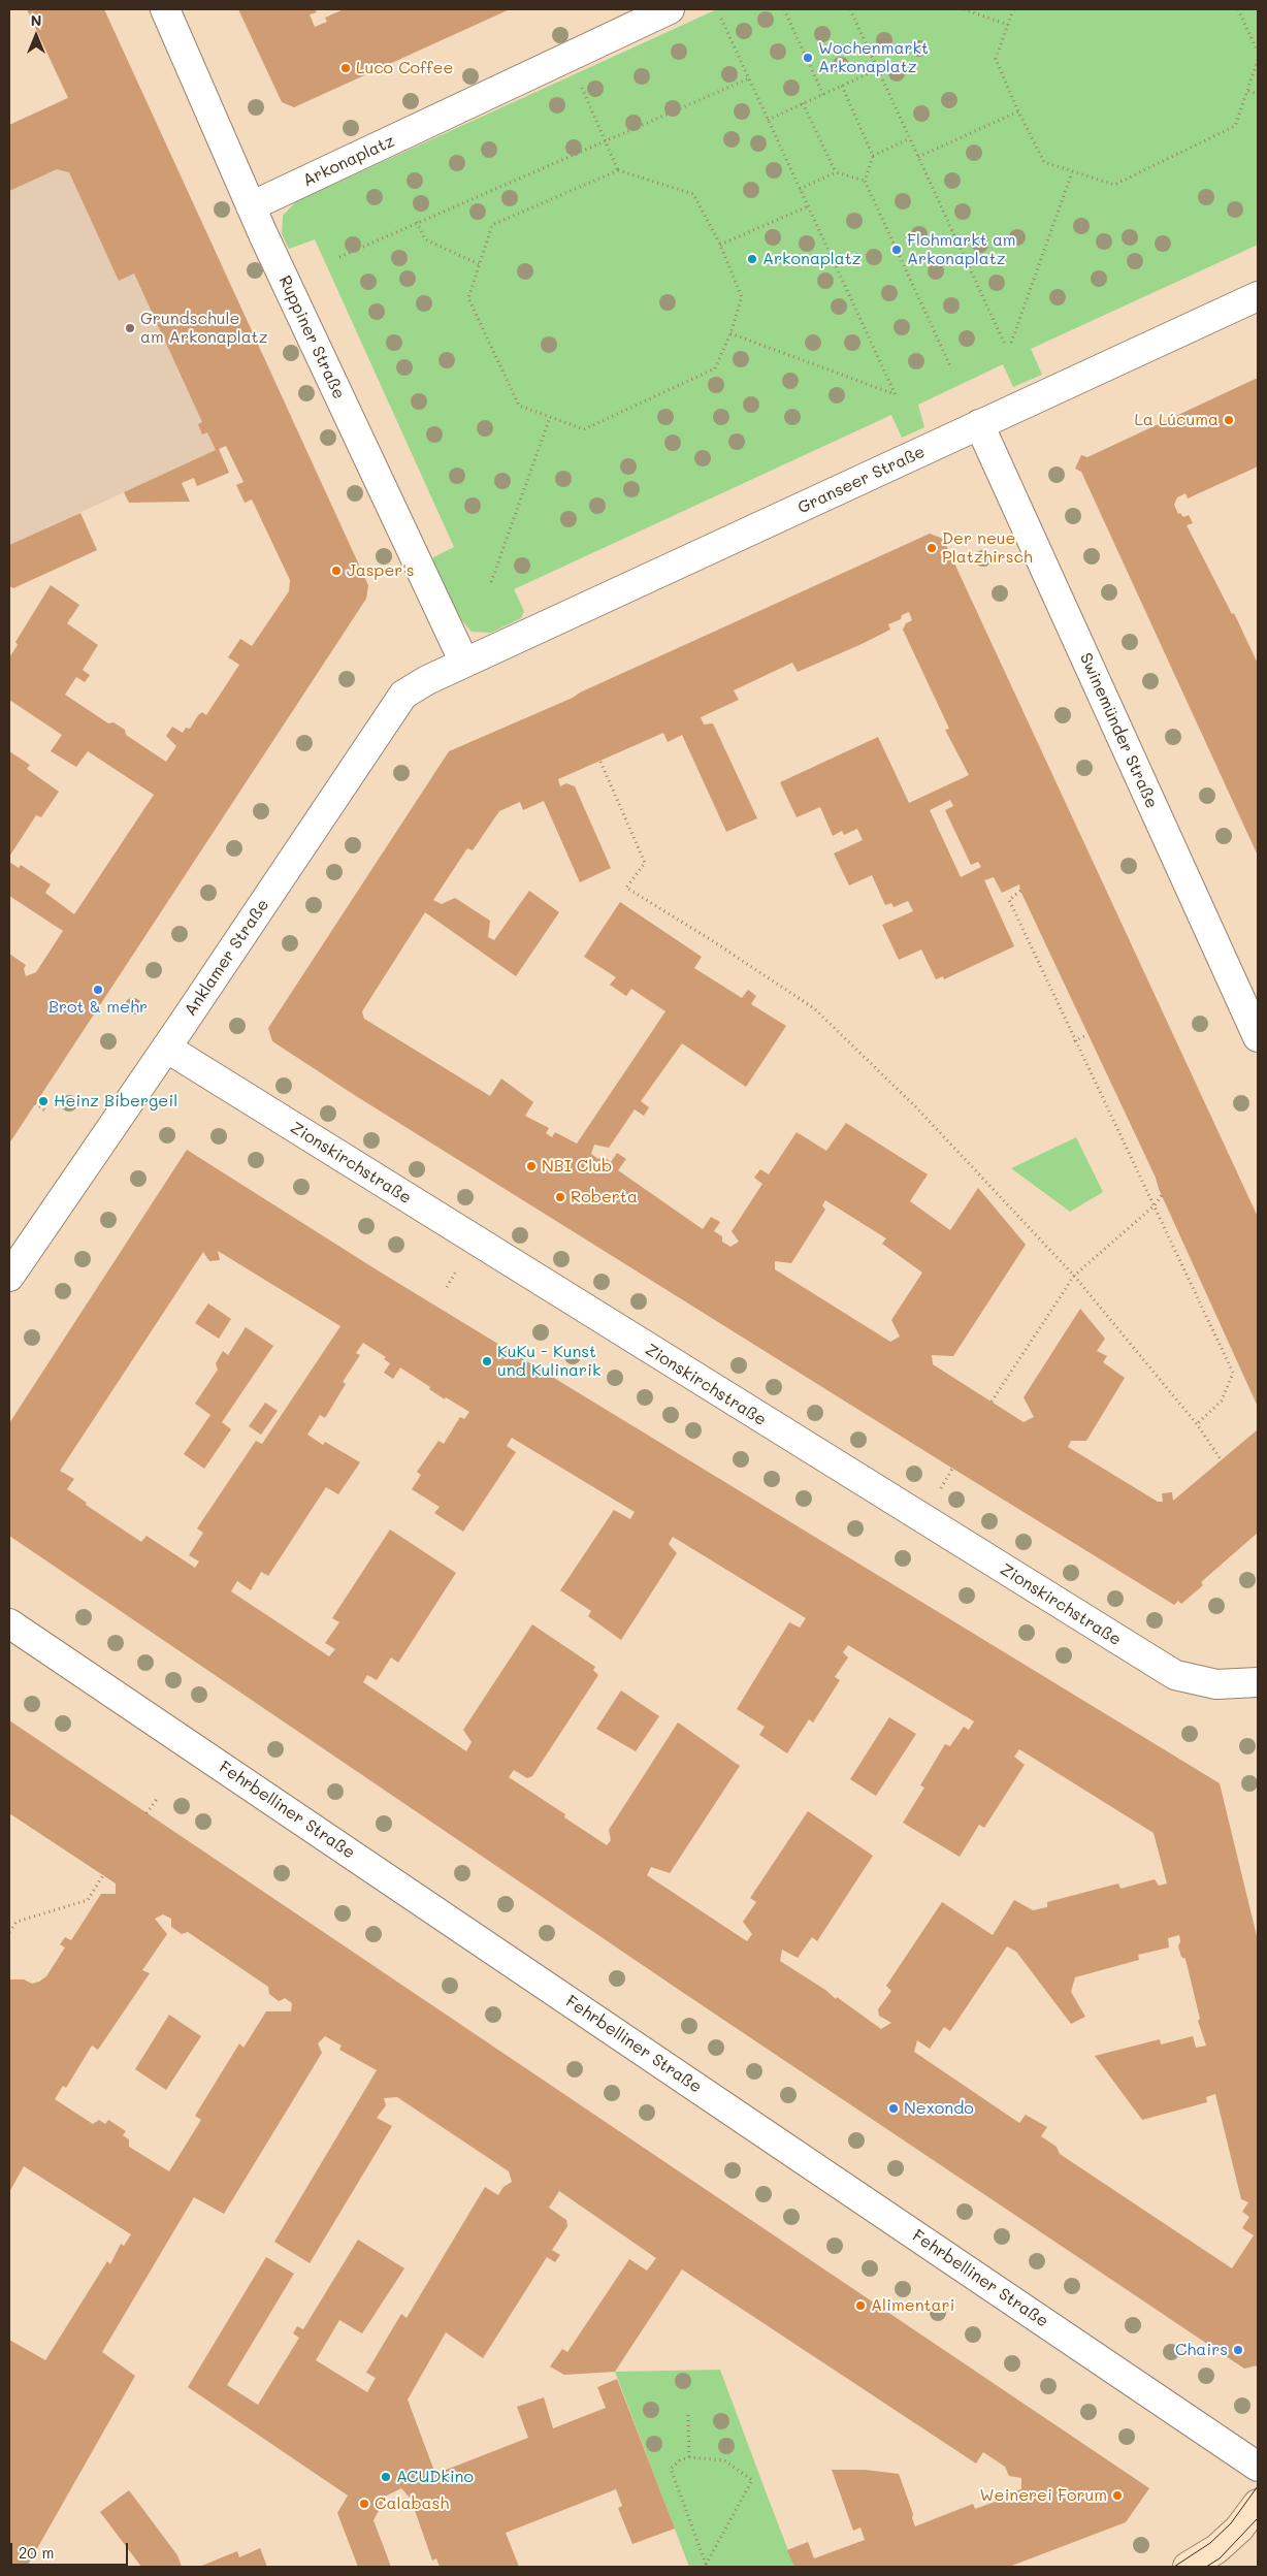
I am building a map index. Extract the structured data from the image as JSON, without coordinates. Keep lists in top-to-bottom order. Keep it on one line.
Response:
{"streets":{"street":["Arkonaplatz","Ruppiner Straße","Granseer Straße","Swinemünder Straße","Anklamer Straße","Zionskirchstraße","Fehrbelliner Straße"]},"crossings":[["Arkonaplatz","Ruppiner Straße"],["Ruppiner Straße","Granseer Straße"],["Ruppiner Straße","Anklamer Straße"],["Granseer Straße","Swinemünder Straße"],["Granseer Straße","Anklamer Straße"],["Anklamer Straße","Zionskirchstraße"]],"places":["Wochenmarkt Arkonaplatz","Luco Coffee","Flohmarkt am Arkonaplatz","Arkonaplatz","Grundschule am Arkonaplatz","La Lúcuma","Der neue Platzhirsch","Jasper's","Brot & mehr","Heinz Bibergeil","NBI Club","Roberta","KuKu - Kunst und Kulinarik","Nexondo","Alimentari","Chairs","ACUDkino","Weinerei Forum","Calabash"],"scale_bar":"20 m","north":"top"}
